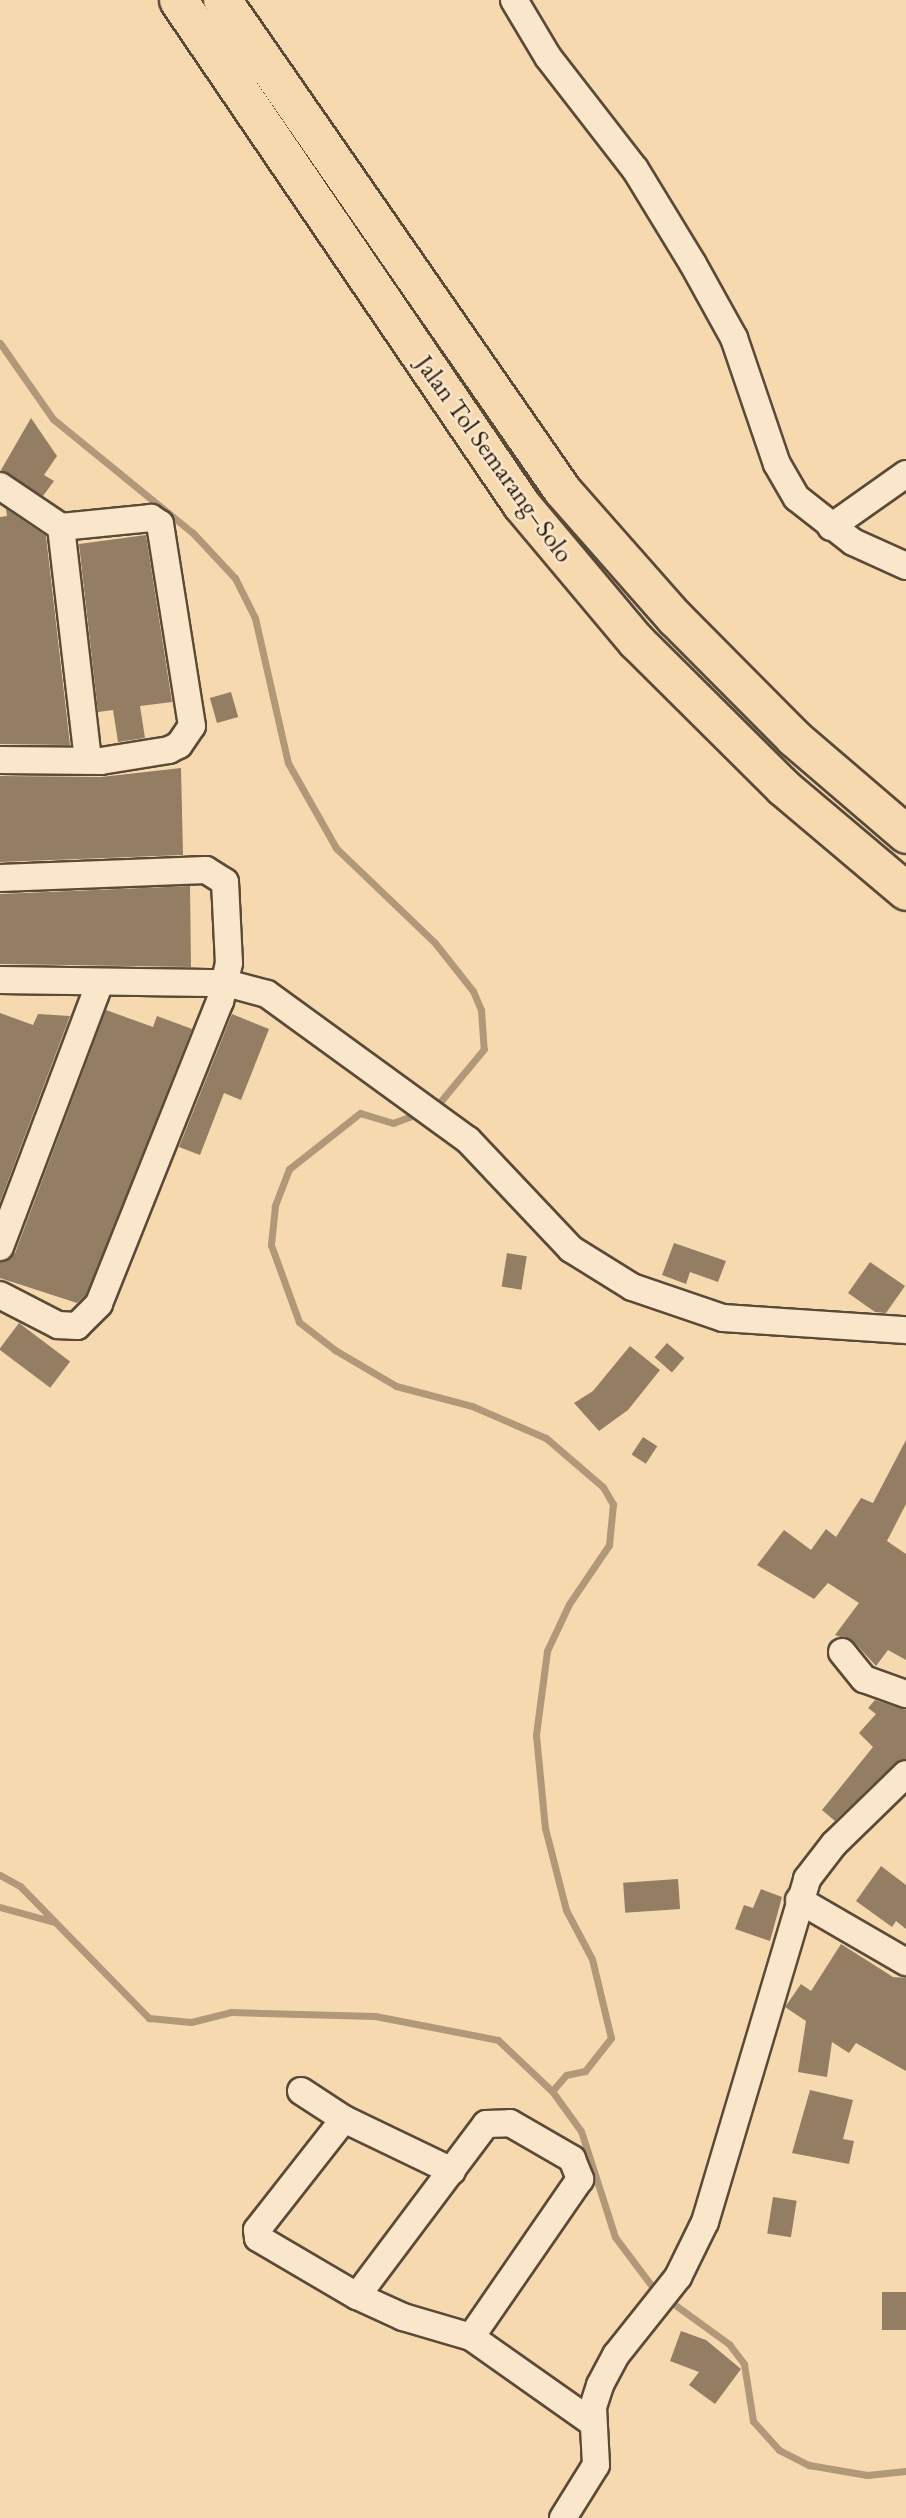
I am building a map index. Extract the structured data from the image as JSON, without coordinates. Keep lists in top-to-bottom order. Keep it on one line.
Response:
{"streets":{"highway":["Jalan Tol Semarang–Solo"]}}
